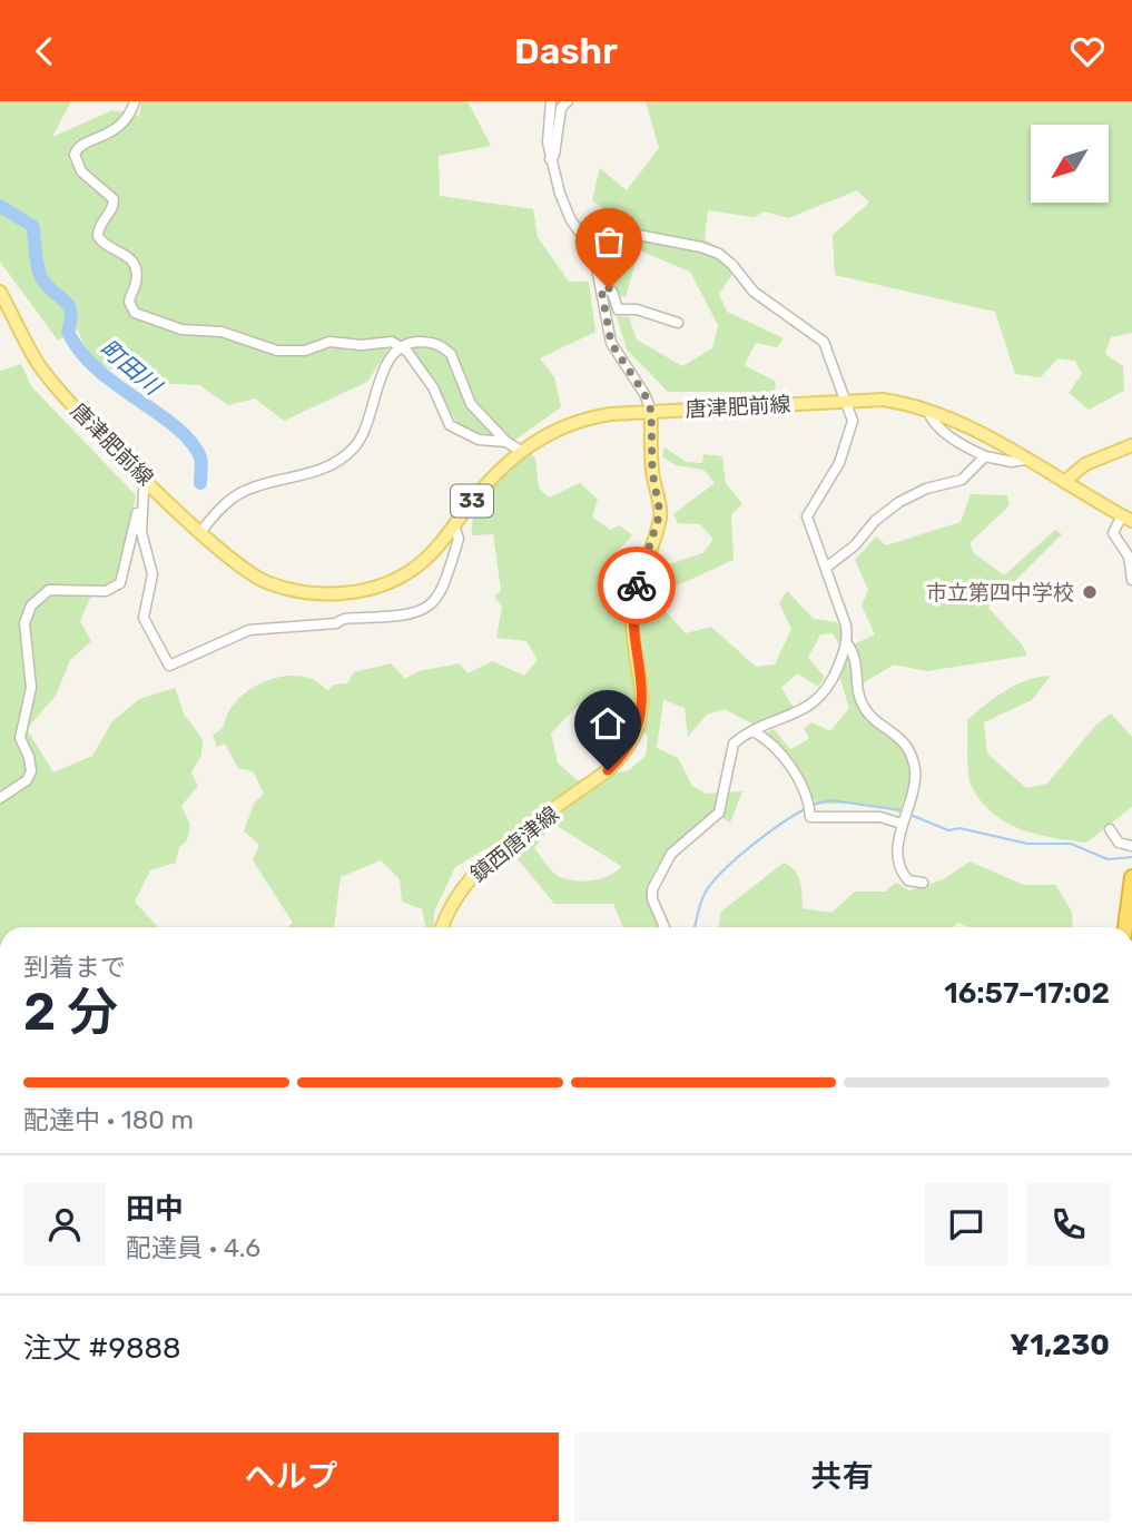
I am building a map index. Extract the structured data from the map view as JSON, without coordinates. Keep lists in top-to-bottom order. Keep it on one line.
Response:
{"streets":{"main road":["唐津肥前線","33","鎮西唐津線"]},"crossings":[["唐津肥前線","鎮西唐津線"]],"water":["町田川"],"places":["市立第四中学校"],"north":"bottom left","page":{"header":"Dashr","heading":["2 分","到着まで","16:57–17:02"],"panel":["田中","配達員 · 4.6","注文 #9888","¥1,230"],"bar":"配達中 · 180 m","buttons":["ヘルプ","共有"]}}
